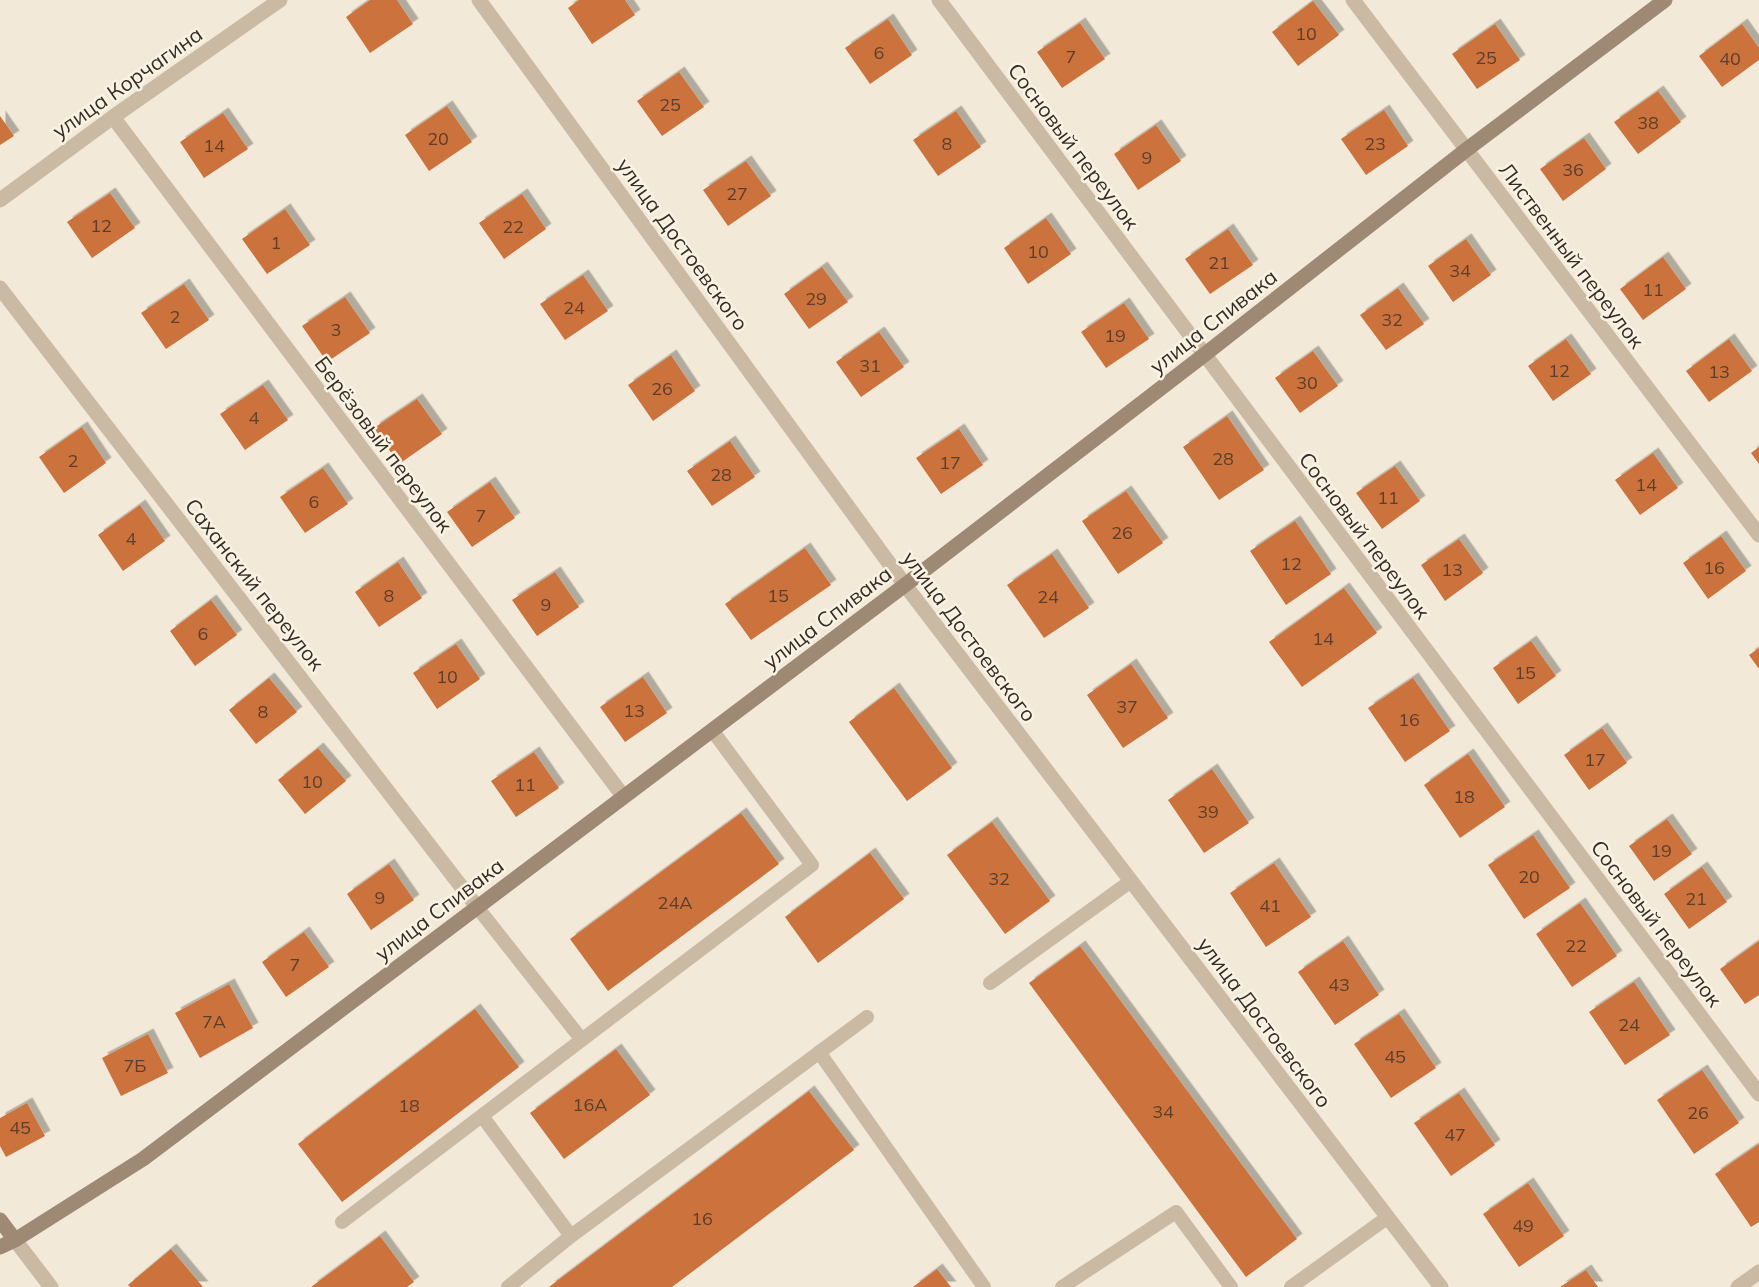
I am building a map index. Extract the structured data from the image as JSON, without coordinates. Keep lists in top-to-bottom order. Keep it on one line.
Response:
{"streets":{"street":["улица Корчагина","Сосновый переулок","улица Достоевского","Лиственный переулок","улица Спивака","Берёзовый переулок","Саханский переулок"]},"crossings":[["улица Корчагина","Берёзовый переулок"],["Сосновый переулок","улица Спивака"],["улица Достоевского","улица Спивака"],["Лиственный переулок","улица Спивака"],["улица Спивака","Берёзовый переулок"],["улица Спивака","Саханский переулок"]],"house_numbers":["10","6","7","25","40","25","38","20","8","23","14","9","36","27","12","22","1","10","21","34","11","29","24","2","32","3","19","31","12","13","30","26","4","28","2","17","28","14","11","6","7","26","4","12","16","13","8","15","24","9","6","14","15","10","37","13","8","16","17","10","11","18","39","19","20","32","9","21","24А","41","22","7","43","7А","24","45","7Б","16А","18","34","26","45","47","16","49"]}
